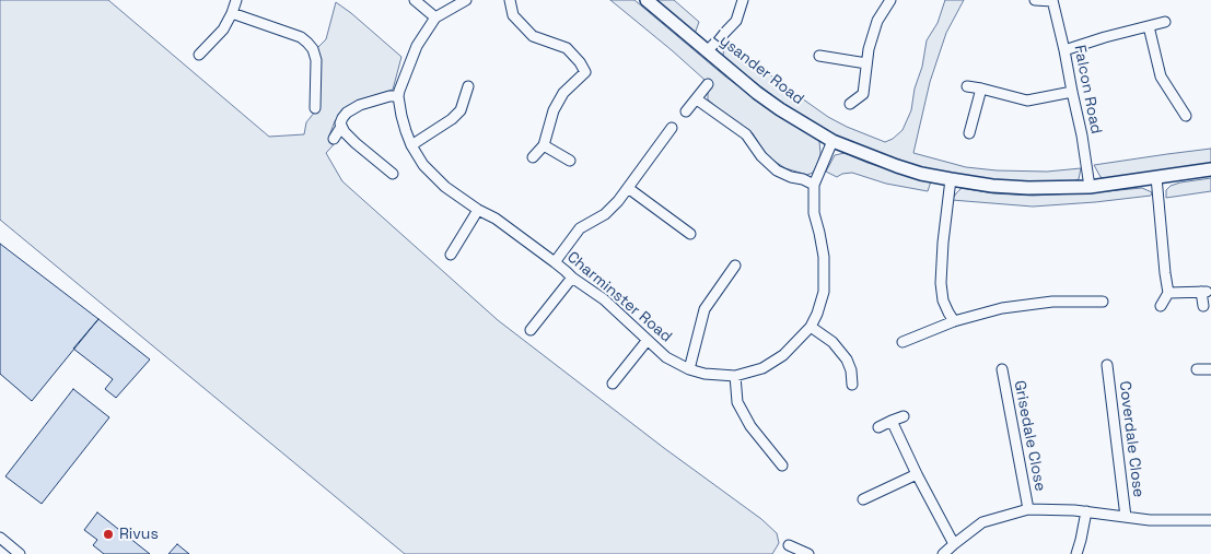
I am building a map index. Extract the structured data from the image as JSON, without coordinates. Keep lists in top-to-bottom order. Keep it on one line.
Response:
{"streets":{"street":["Lysander Road","Falcon Road","Charminster Road","Grisedale Close","Coverdale Close"]},"crossings":[["Lysander Road","Falcon Road"],["Lysander Road","Charminster Road"]],"places":["Rivus"]}
